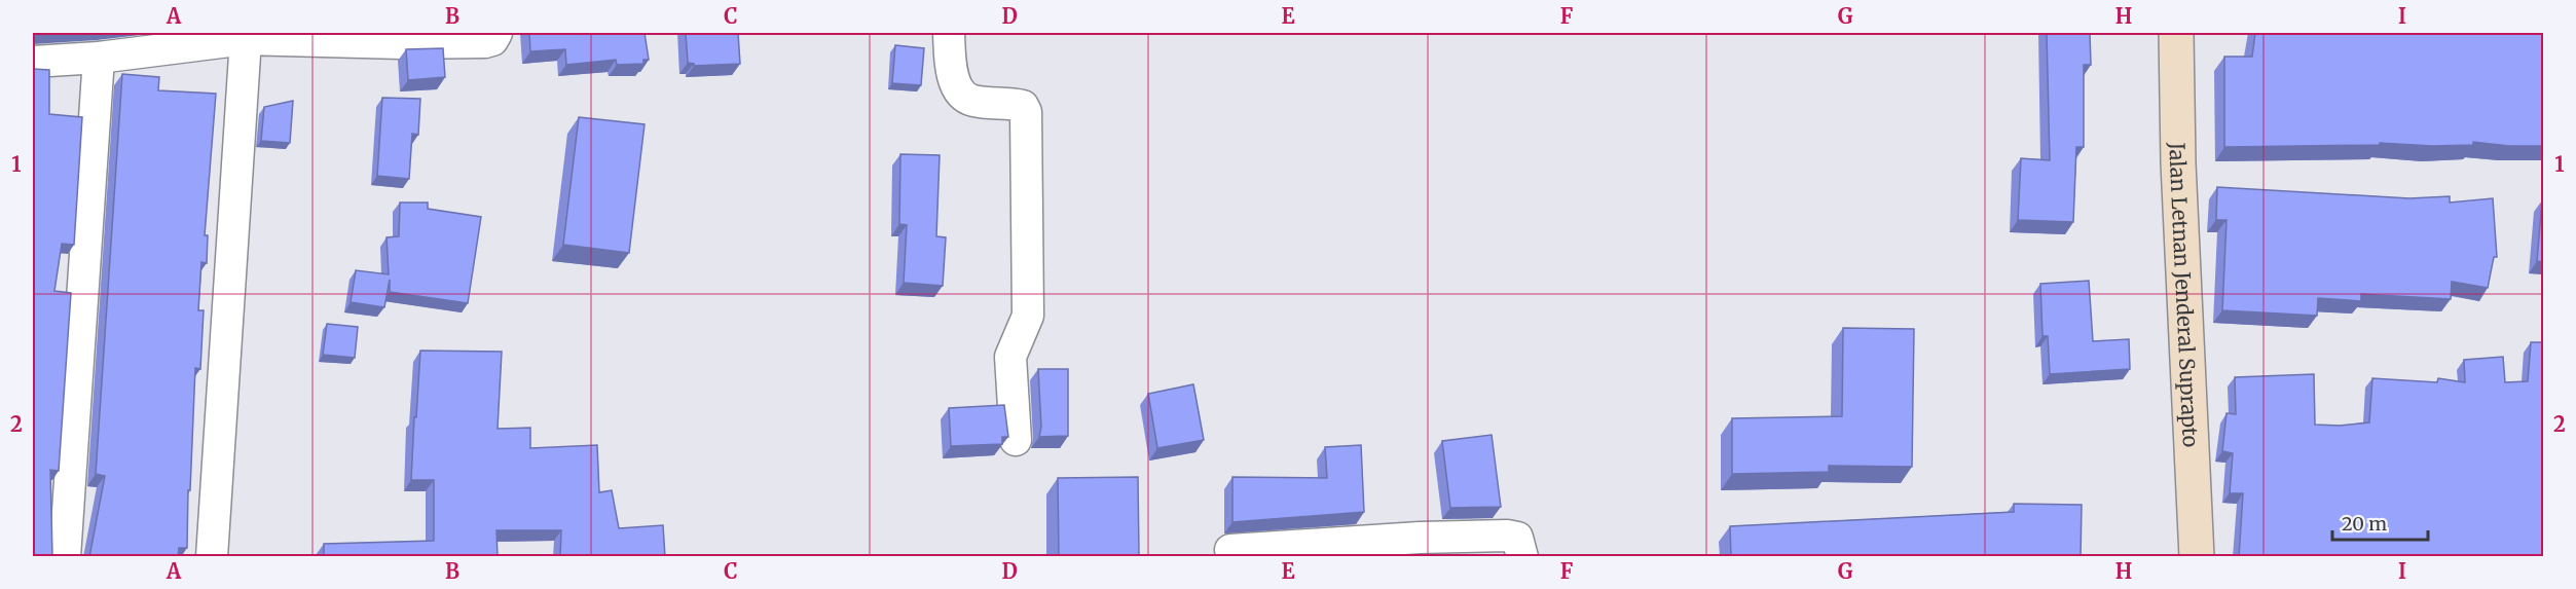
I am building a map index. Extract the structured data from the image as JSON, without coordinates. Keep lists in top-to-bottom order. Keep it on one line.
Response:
{"streets":{"main road":["Jalan Letnan Jenderal Suprapto"]},"scale_bar":"20 m","grid":{"columns":["A","B","C","D","E","F","G","H","I"],"rows":["1","2"]}}
